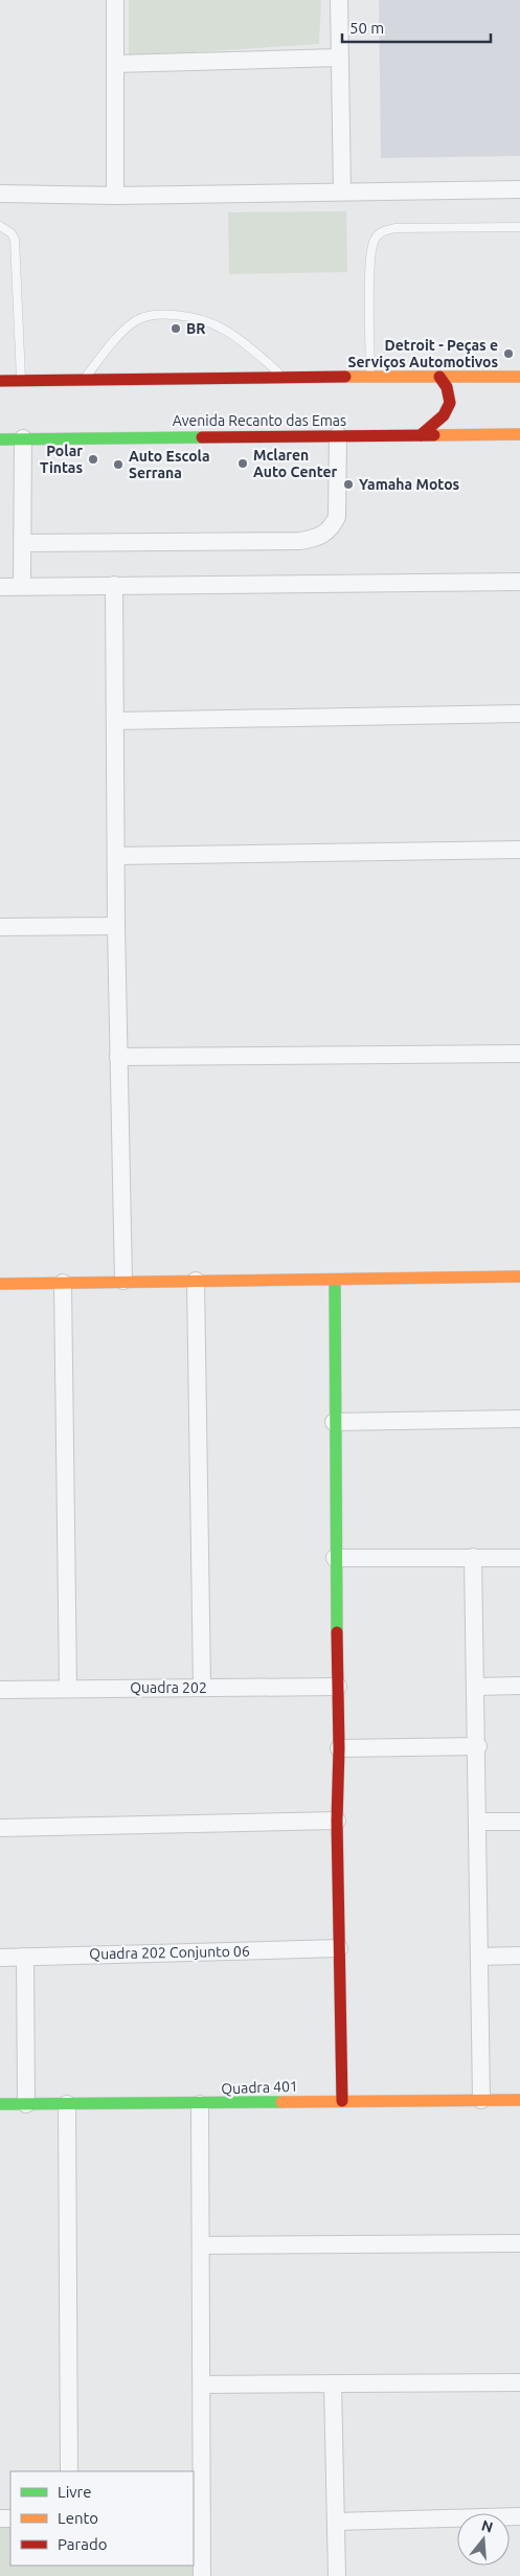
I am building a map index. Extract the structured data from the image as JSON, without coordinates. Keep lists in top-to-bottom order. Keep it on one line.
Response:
{"streets":{"street":["Avenida Recanto das Emas","Quadra 202","Quadra 202 Conjunto 06","Quadra 401"]},"places":["BR","Detroit - Peças e Serviços Automotivos","Polar Tintas","Mclaren Auto Center","Auto Escola Serrana","Yamaha Motos"],"legend":["Livre","Lento","Parado"],"scale_bar":"50 m","north":"top"}
